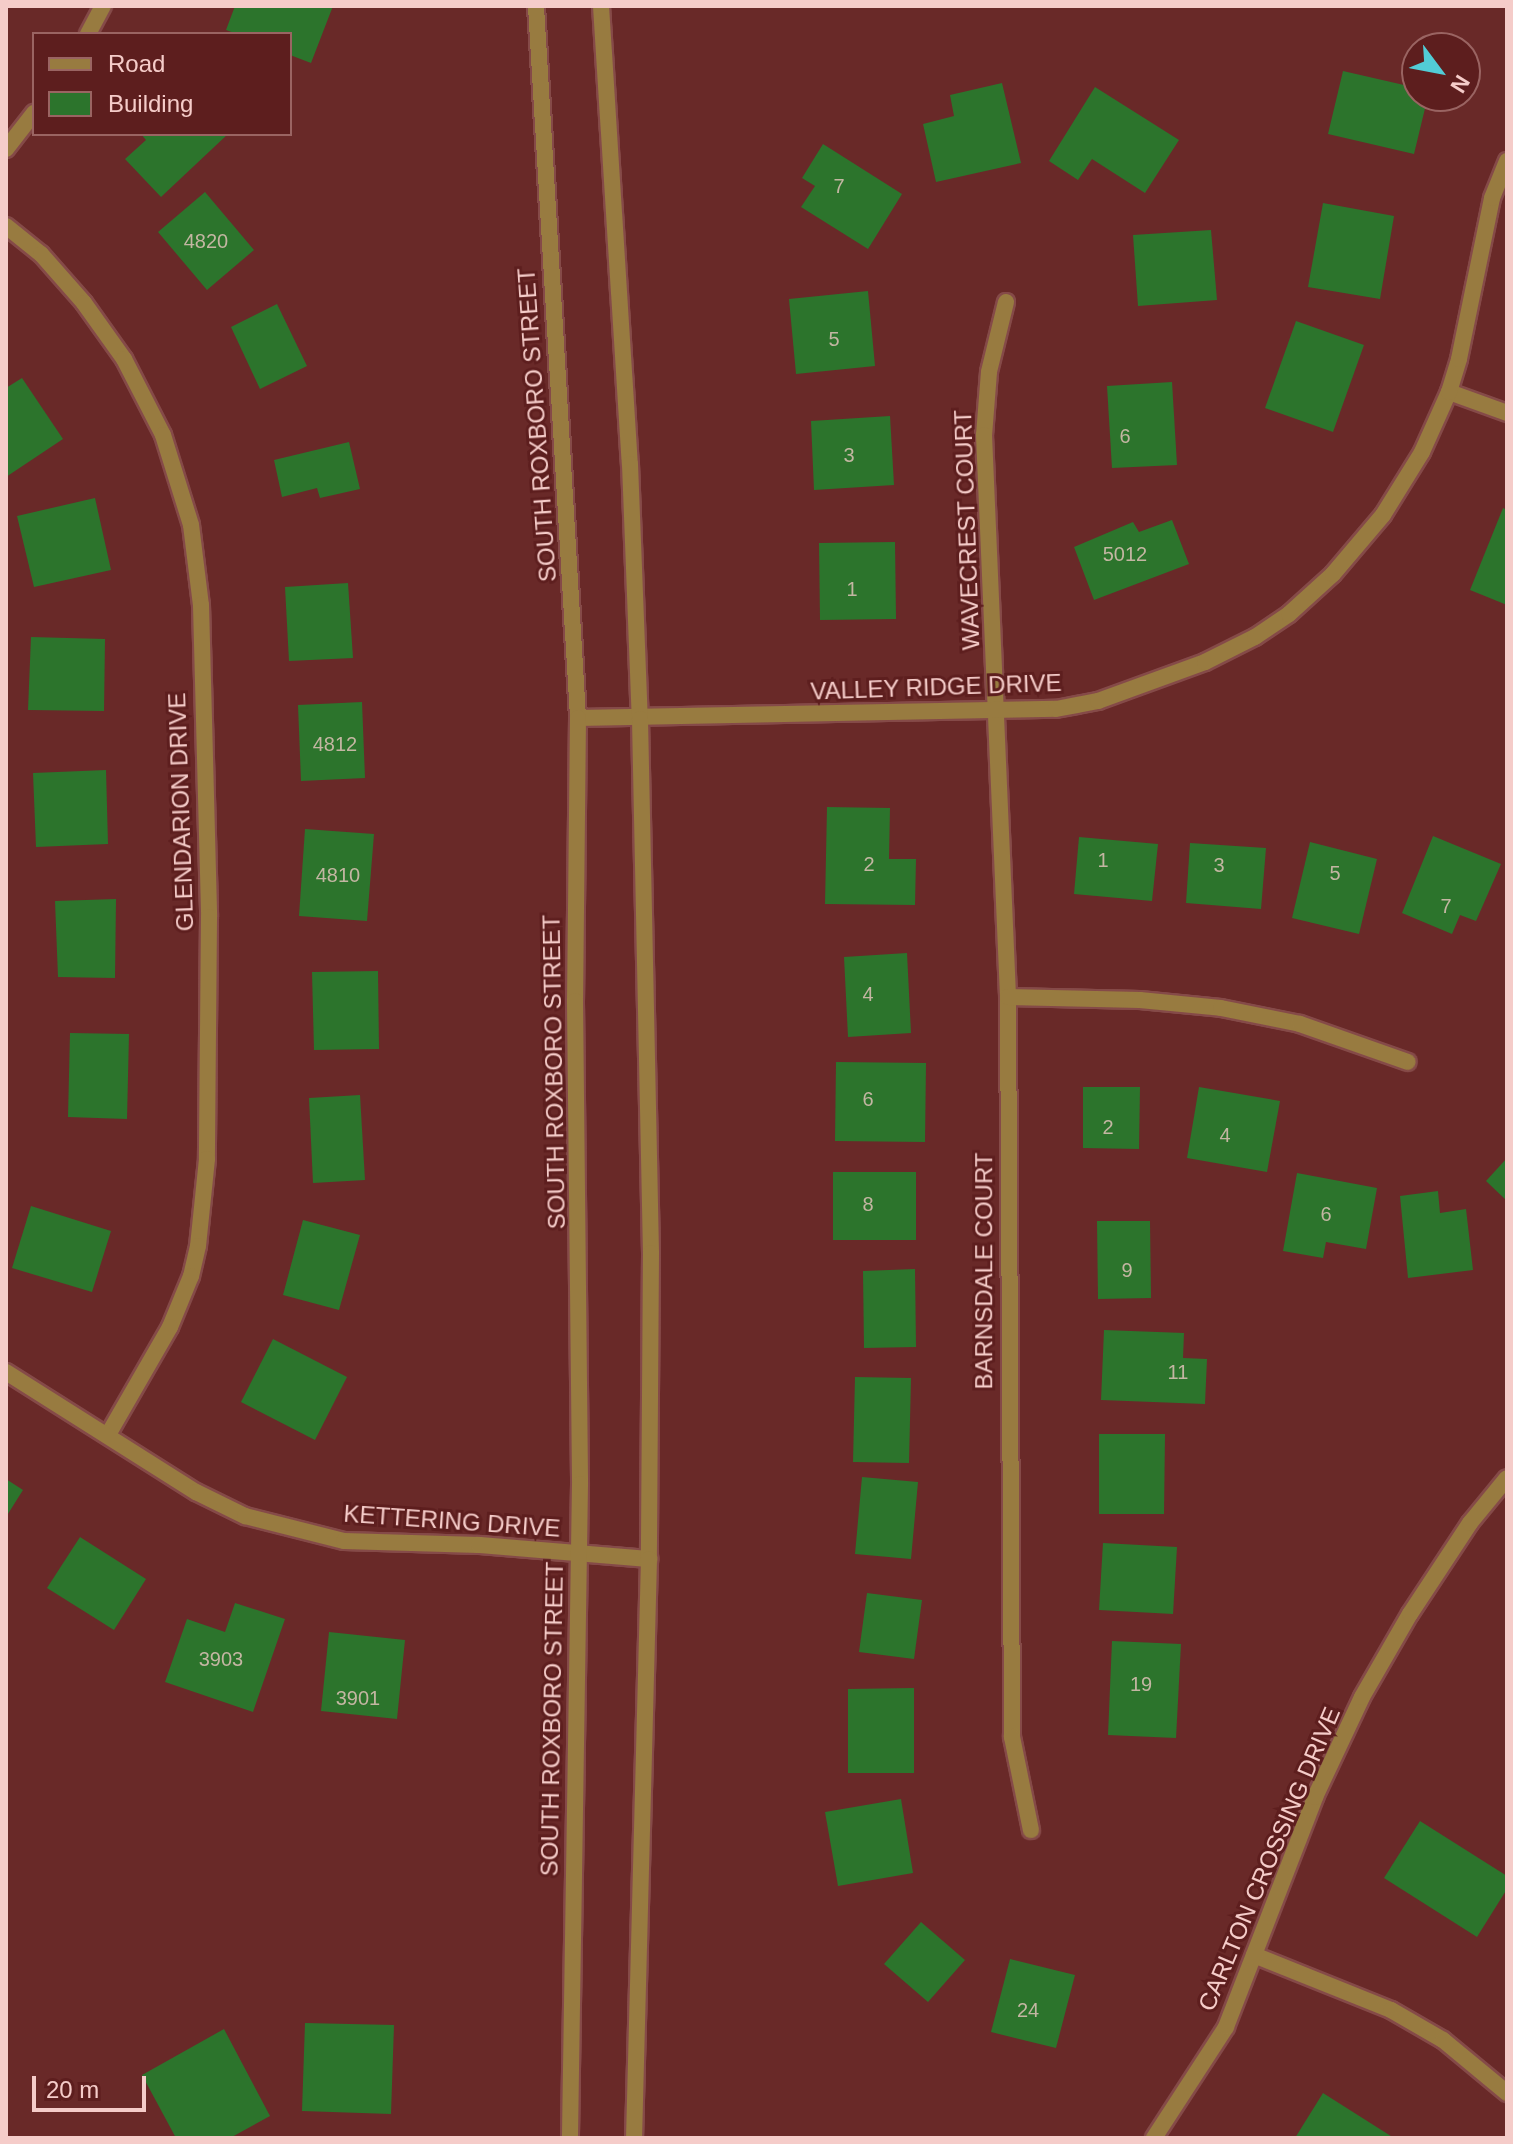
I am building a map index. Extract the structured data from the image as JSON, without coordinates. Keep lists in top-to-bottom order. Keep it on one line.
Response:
{"streets":{"street":["SOUTH ROXBORO STREET","WAVECREST COURT","VALLEY RIDGE DRIVE","GLENDARION DRIVE","BARNSDALE COURT","KETTERING DRIVE","CARLTON CROSSING DRIVE"]},"crossings":[["SOUTH ROXBORO STREET","VALLEY RIDGE DRIVE"],["SOUTH ROXBORO STREET","KETTERING DRIVE"],["WAVECREST COURT","VALLEY RIDGE DRIVE"],["WAVECREST COURT","BARNSDALE COURT"],["VALLEY RIDGE DRIVE","BARNSDALE COURT"],["GLENDARION DRIVE","KETTERING DRIVE"]],"house_numbers":["7","4820","5","6","3","5012","1","4812","1","2","3","5","4810","7","4","6","2","4","8","6","9","11","3903","19","3901","24"],"legend":["Road","Building"],"scale_bar":"20 m","north":"bottom right"}
